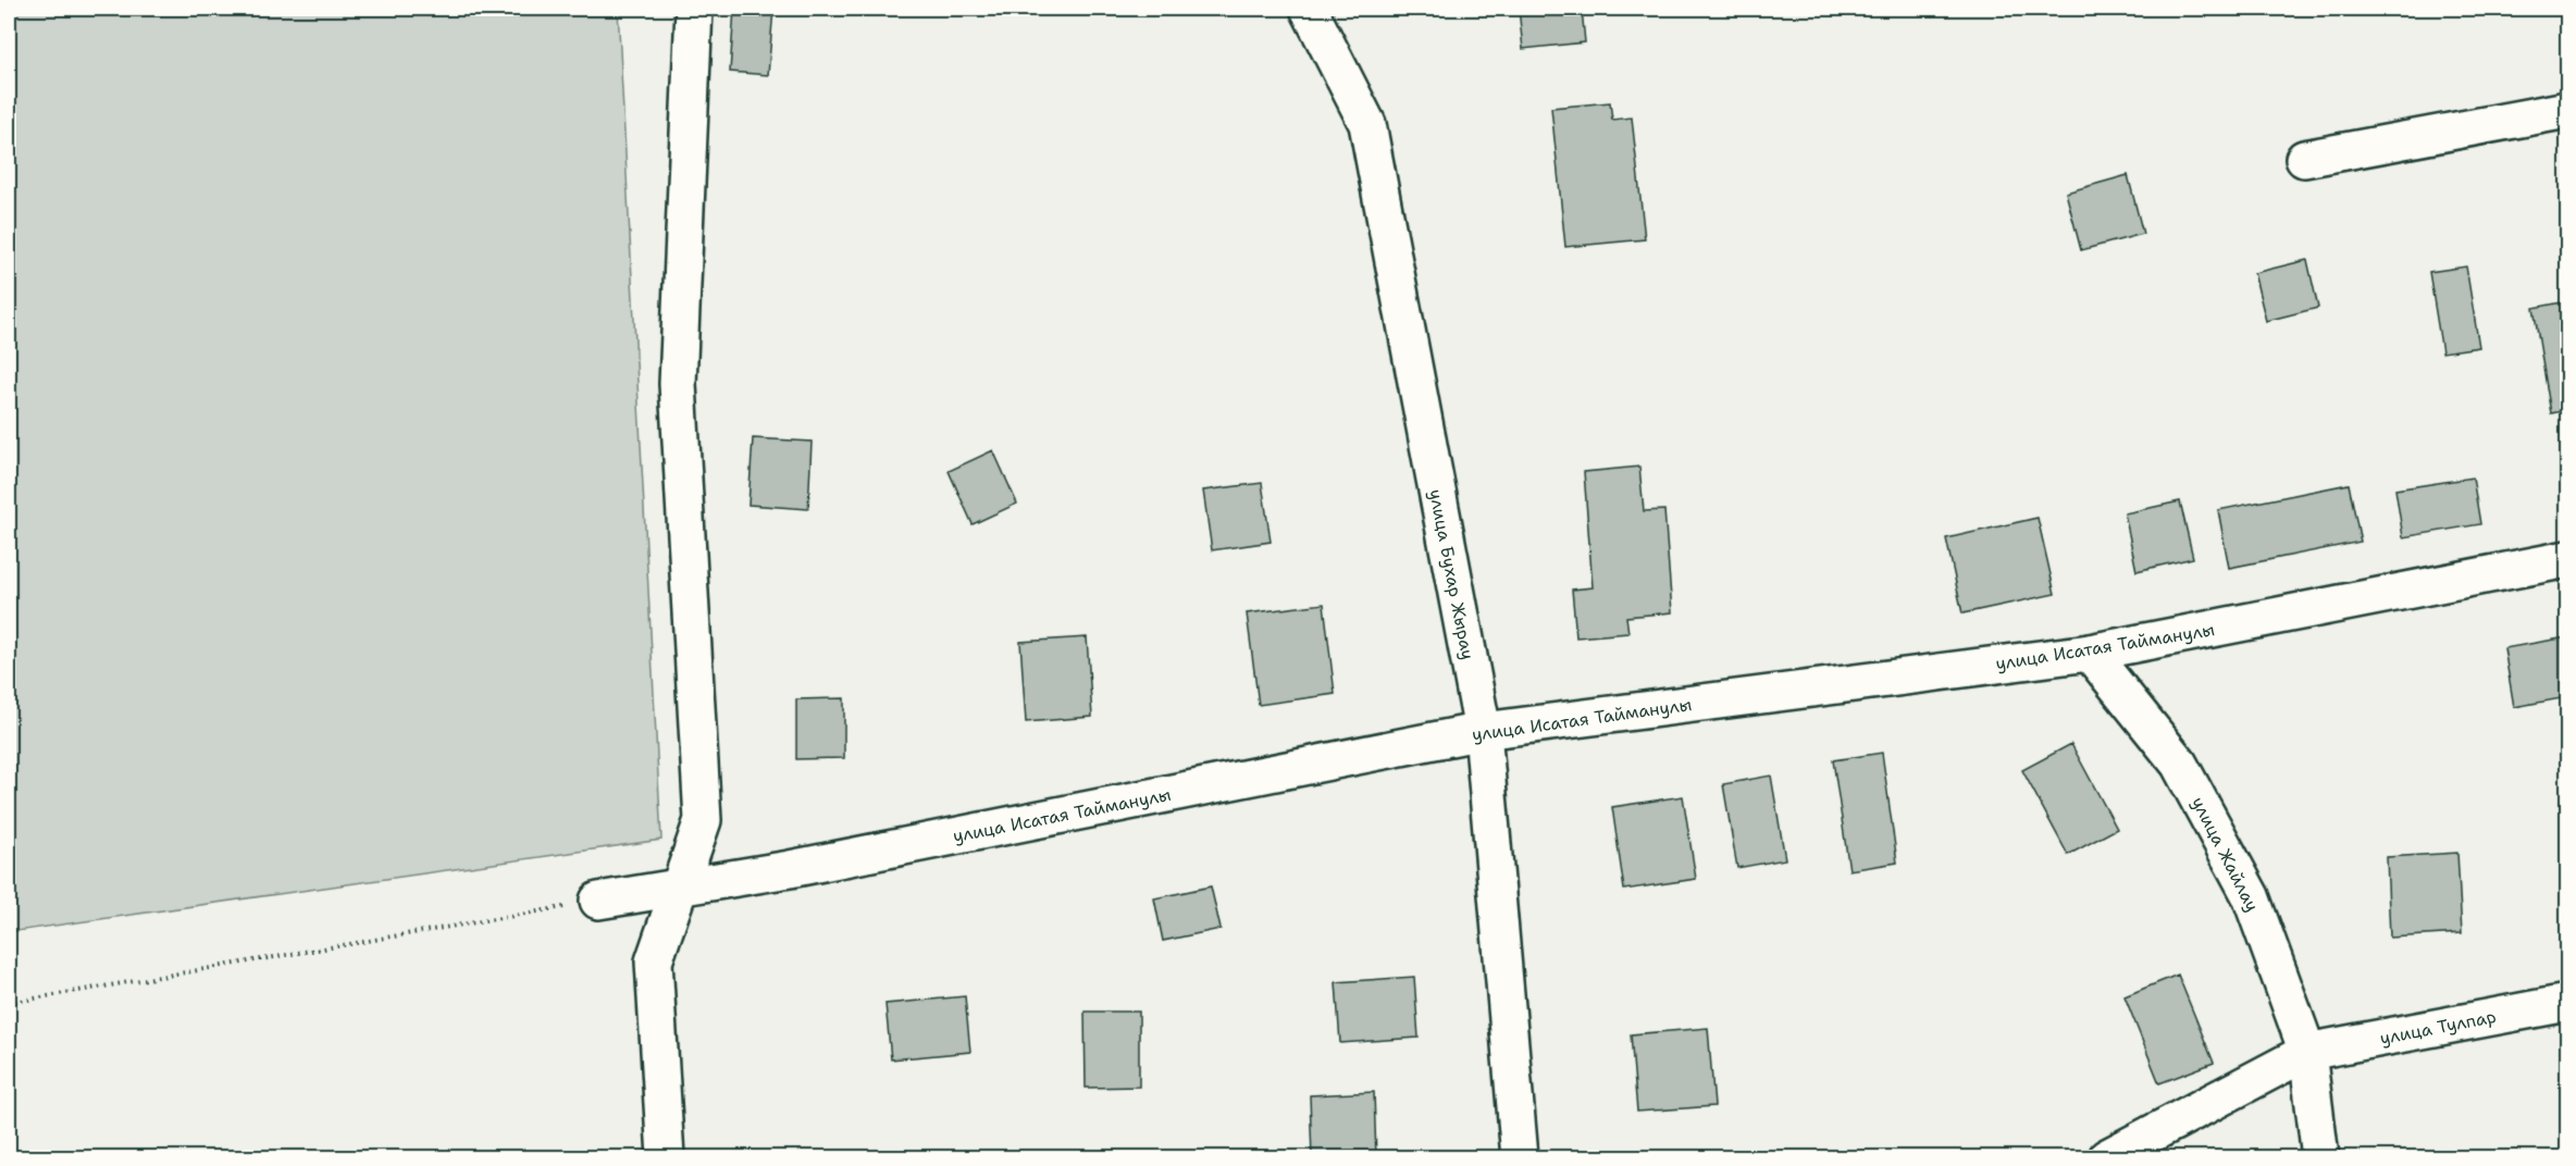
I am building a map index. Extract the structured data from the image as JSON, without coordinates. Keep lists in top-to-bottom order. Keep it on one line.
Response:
{"streets":{"street":["улица Бухар Жырау","улица Исатая Тайманулы","улица Жайлау","улица Тулпар"]},"crossings":[["улица Бухар Жырау","улица Исатая Тайманулы"],["улица Исатая Тайманулы","улица Жайлау"],["улица Жайлау","улица Тулпар"]]}
